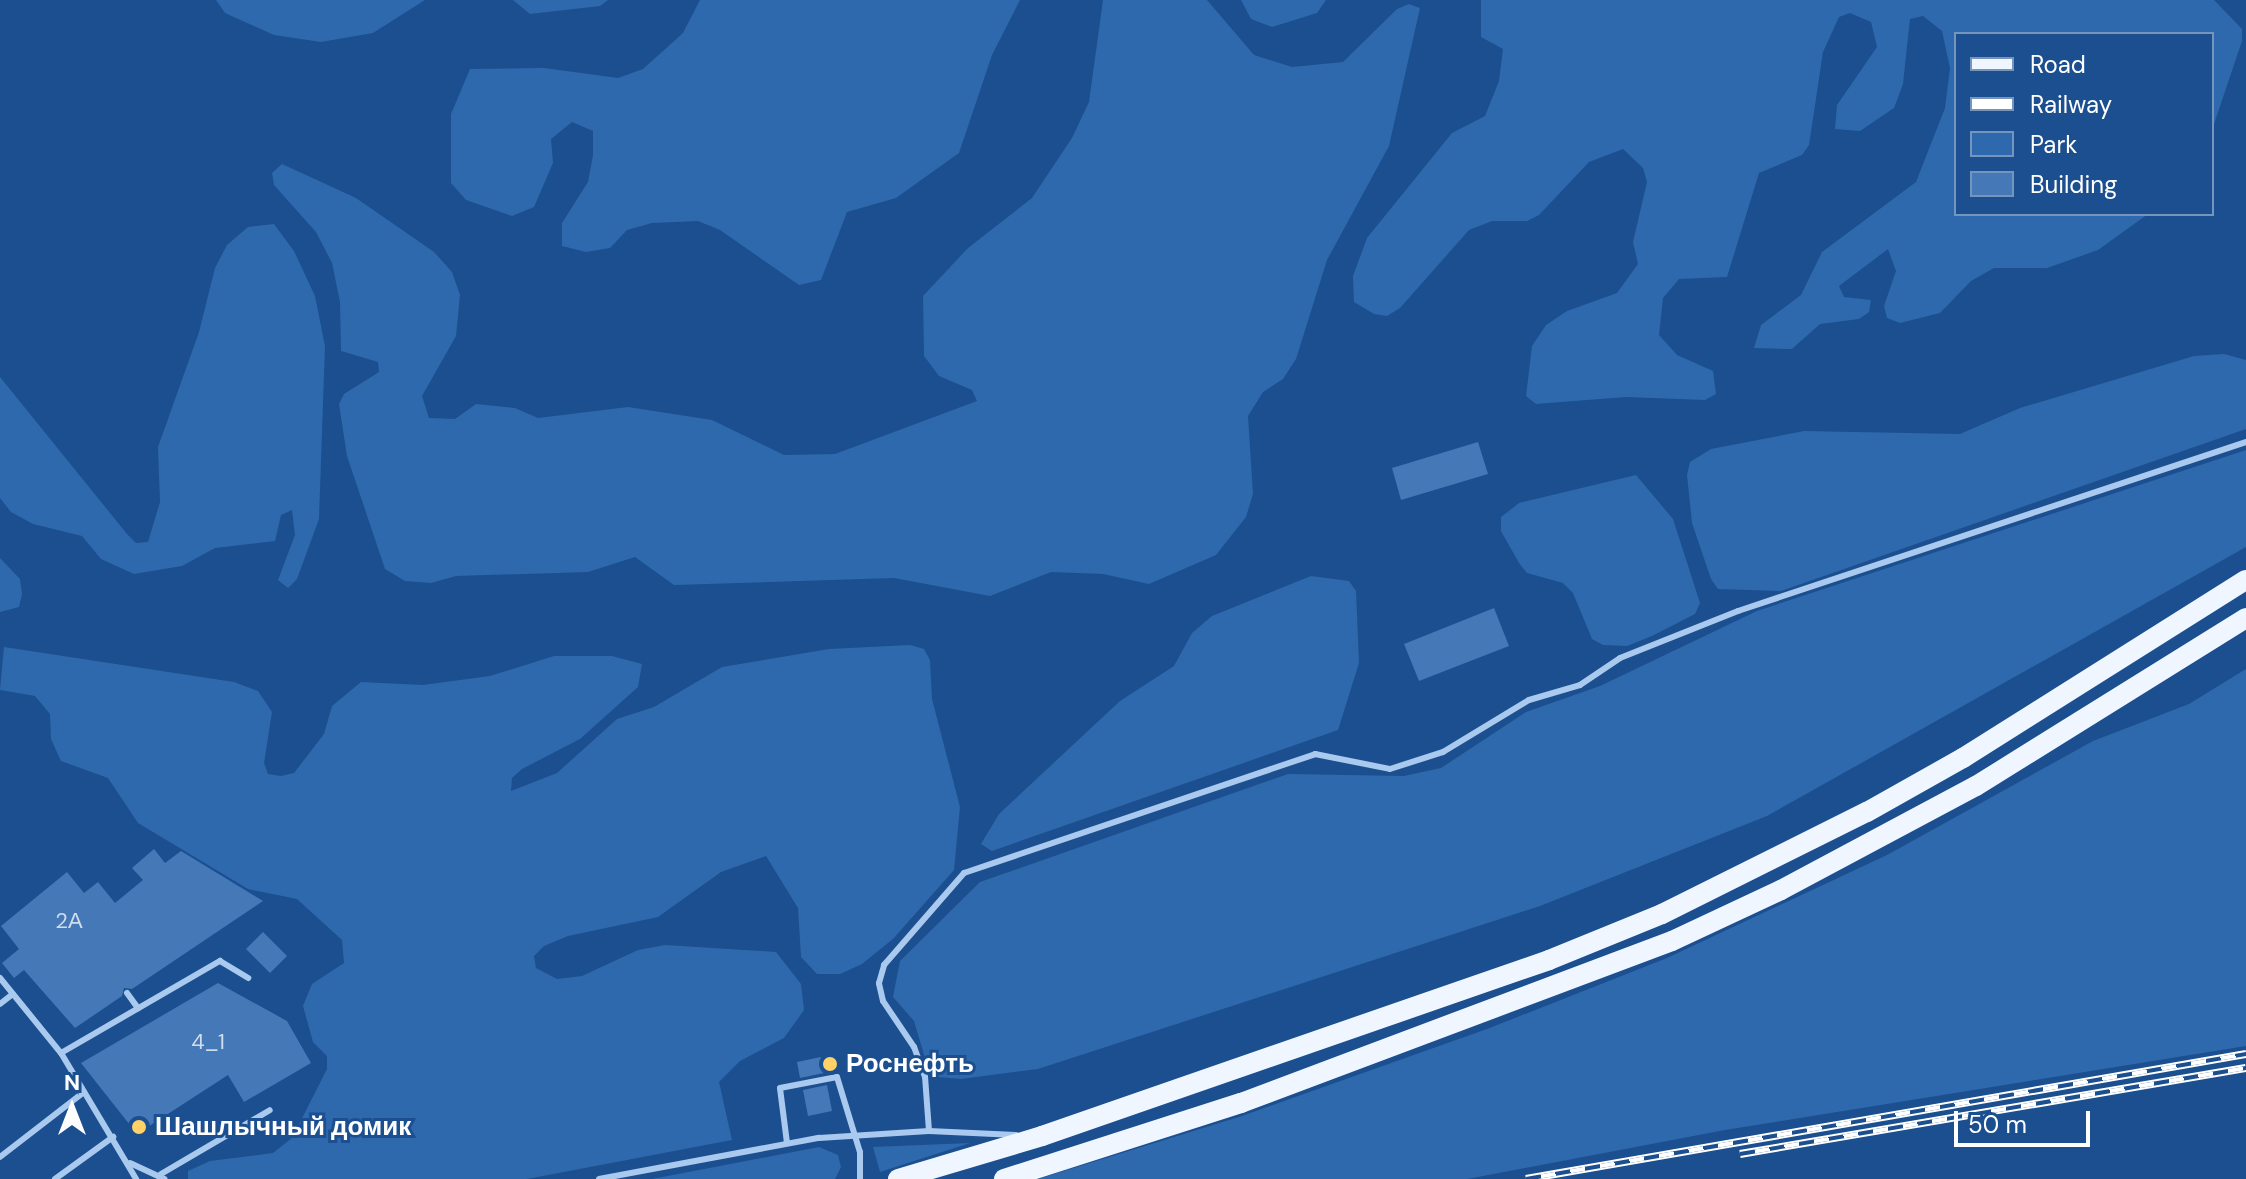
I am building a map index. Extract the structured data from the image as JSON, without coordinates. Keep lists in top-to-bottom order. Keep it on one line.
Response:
{"places":["Роснефть","Шашлычный домик"],"house_numbers":["2А","4_1"],"legend":["Road","Railway","Park","Building"],"scale_bar":"50 m","north":"top"}
